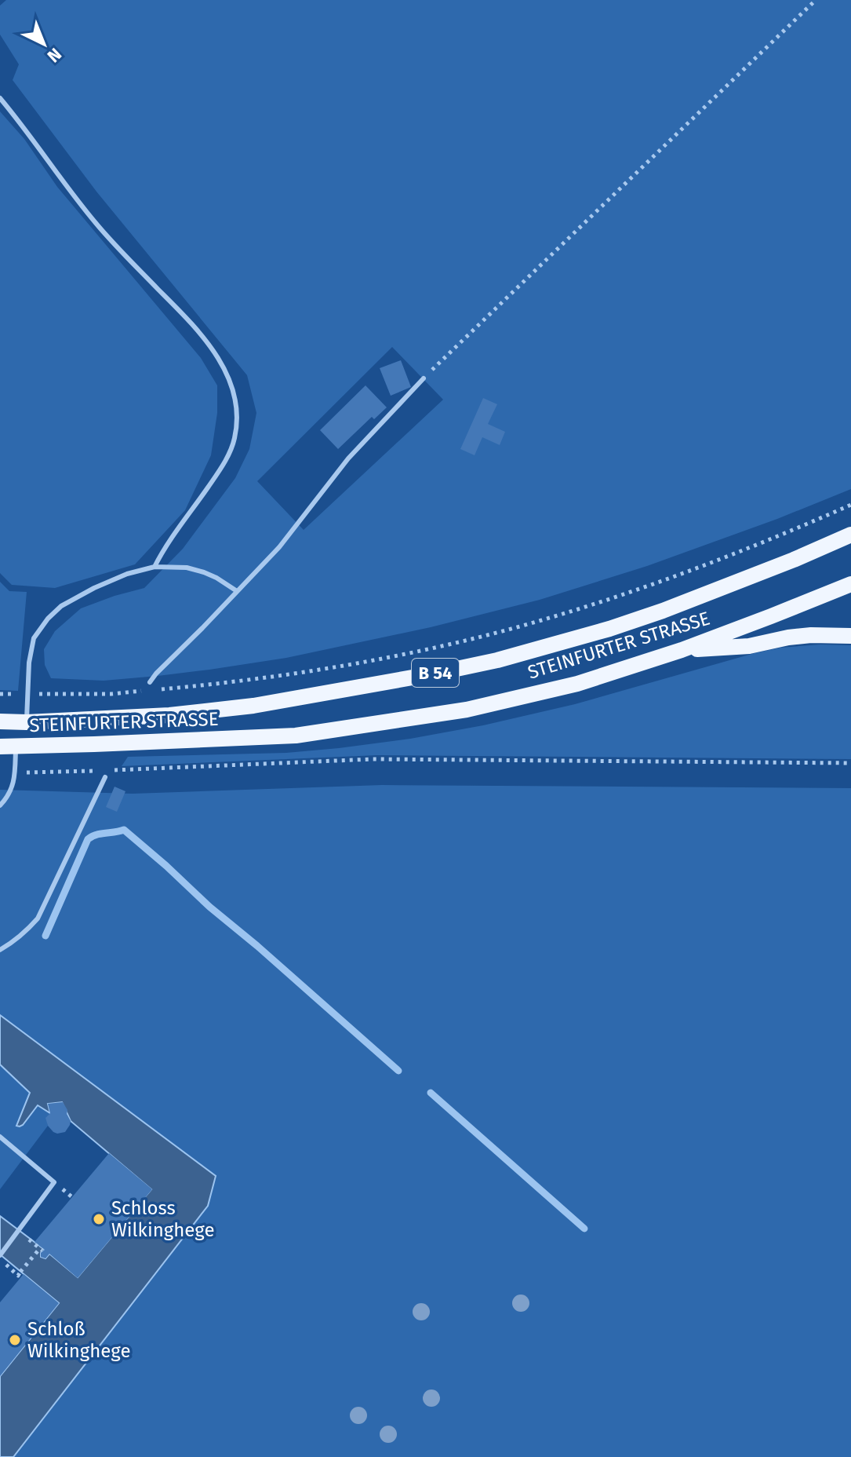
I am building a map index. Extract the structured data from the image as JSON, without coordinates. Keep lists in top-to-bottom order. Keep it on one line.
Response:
{"streets":{"main road":["STEINFURTER STRASSE","B 54"]},"places":["Schloss Wilkinghege","Schloß Wilkinghege"],"north":"bottom right"}
